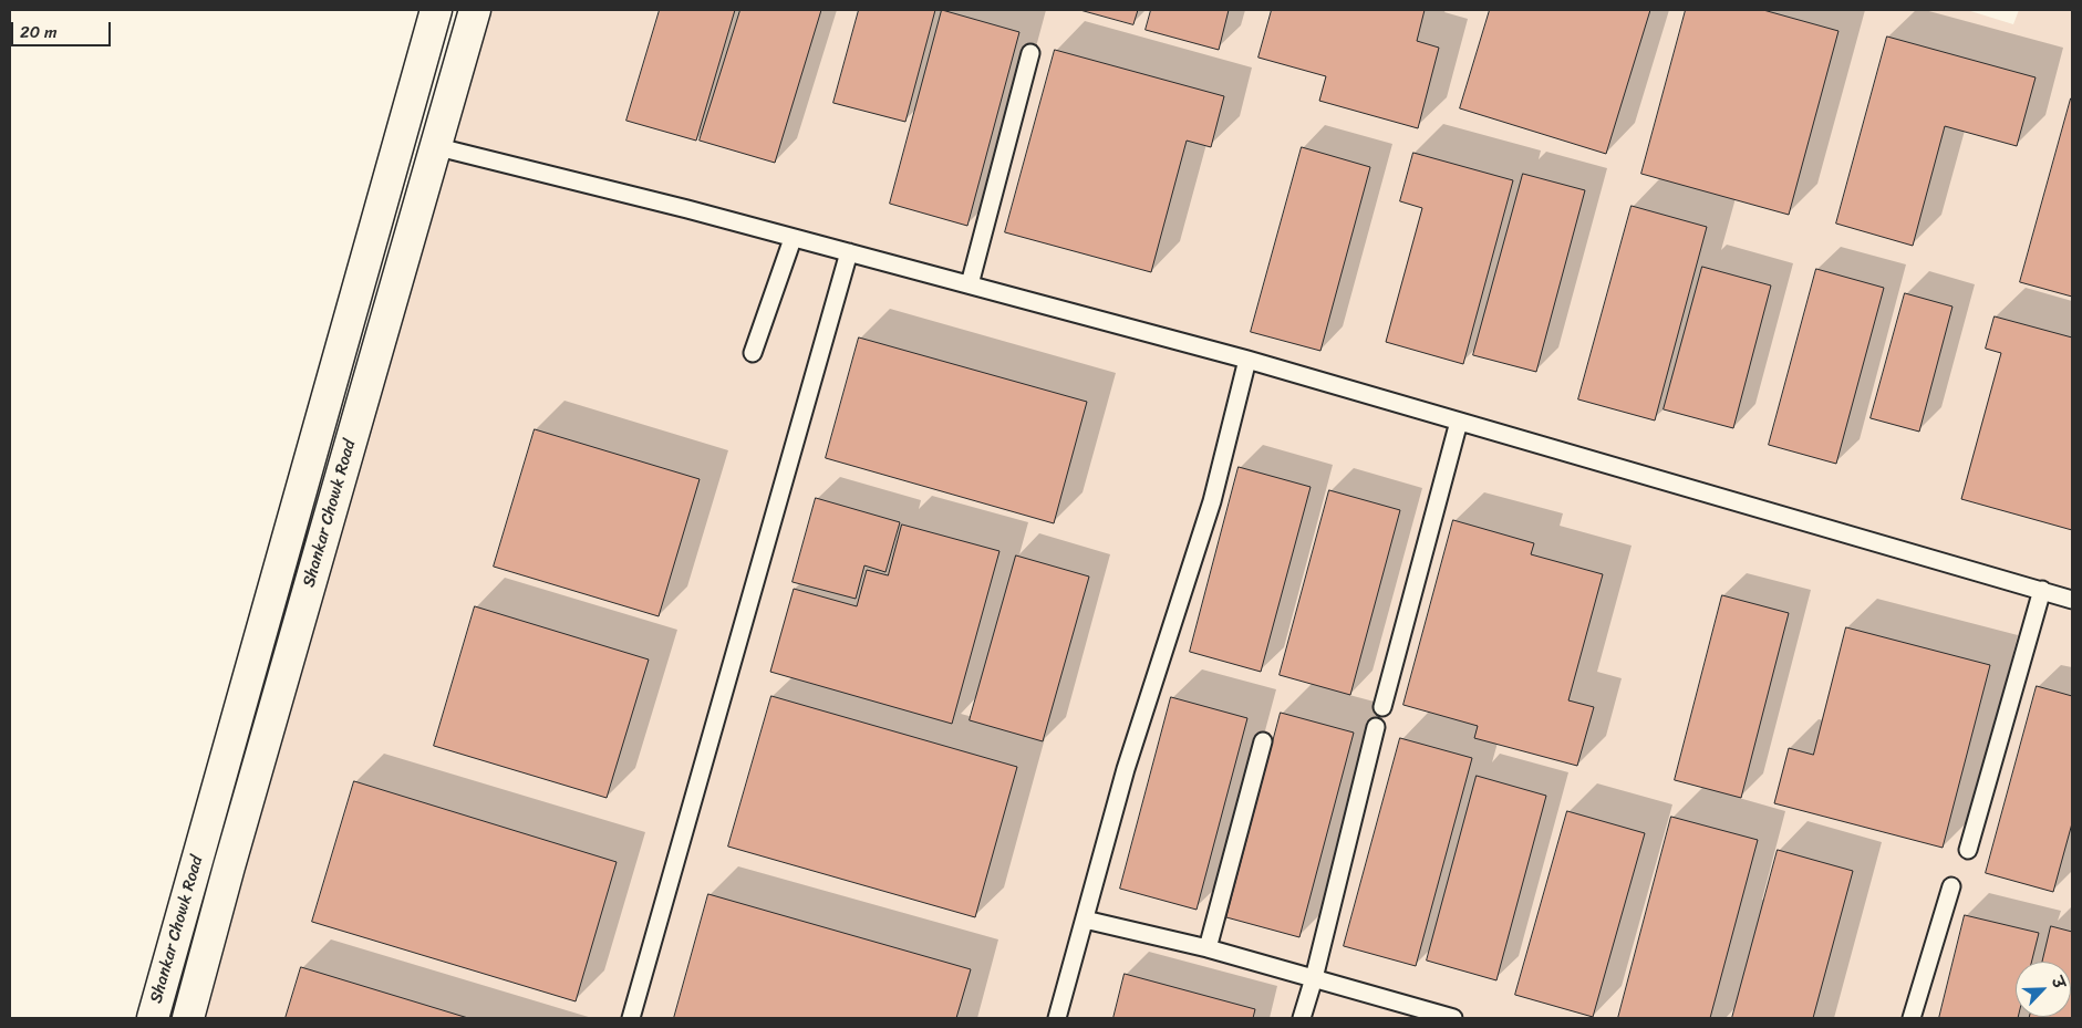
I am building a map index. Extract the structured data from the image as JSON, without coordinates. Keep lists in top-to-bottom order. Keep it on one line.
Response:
{"streets":{"main road":["Shankar Chowk Road"]},"scale_bar":"20 m","north":"top right"}
